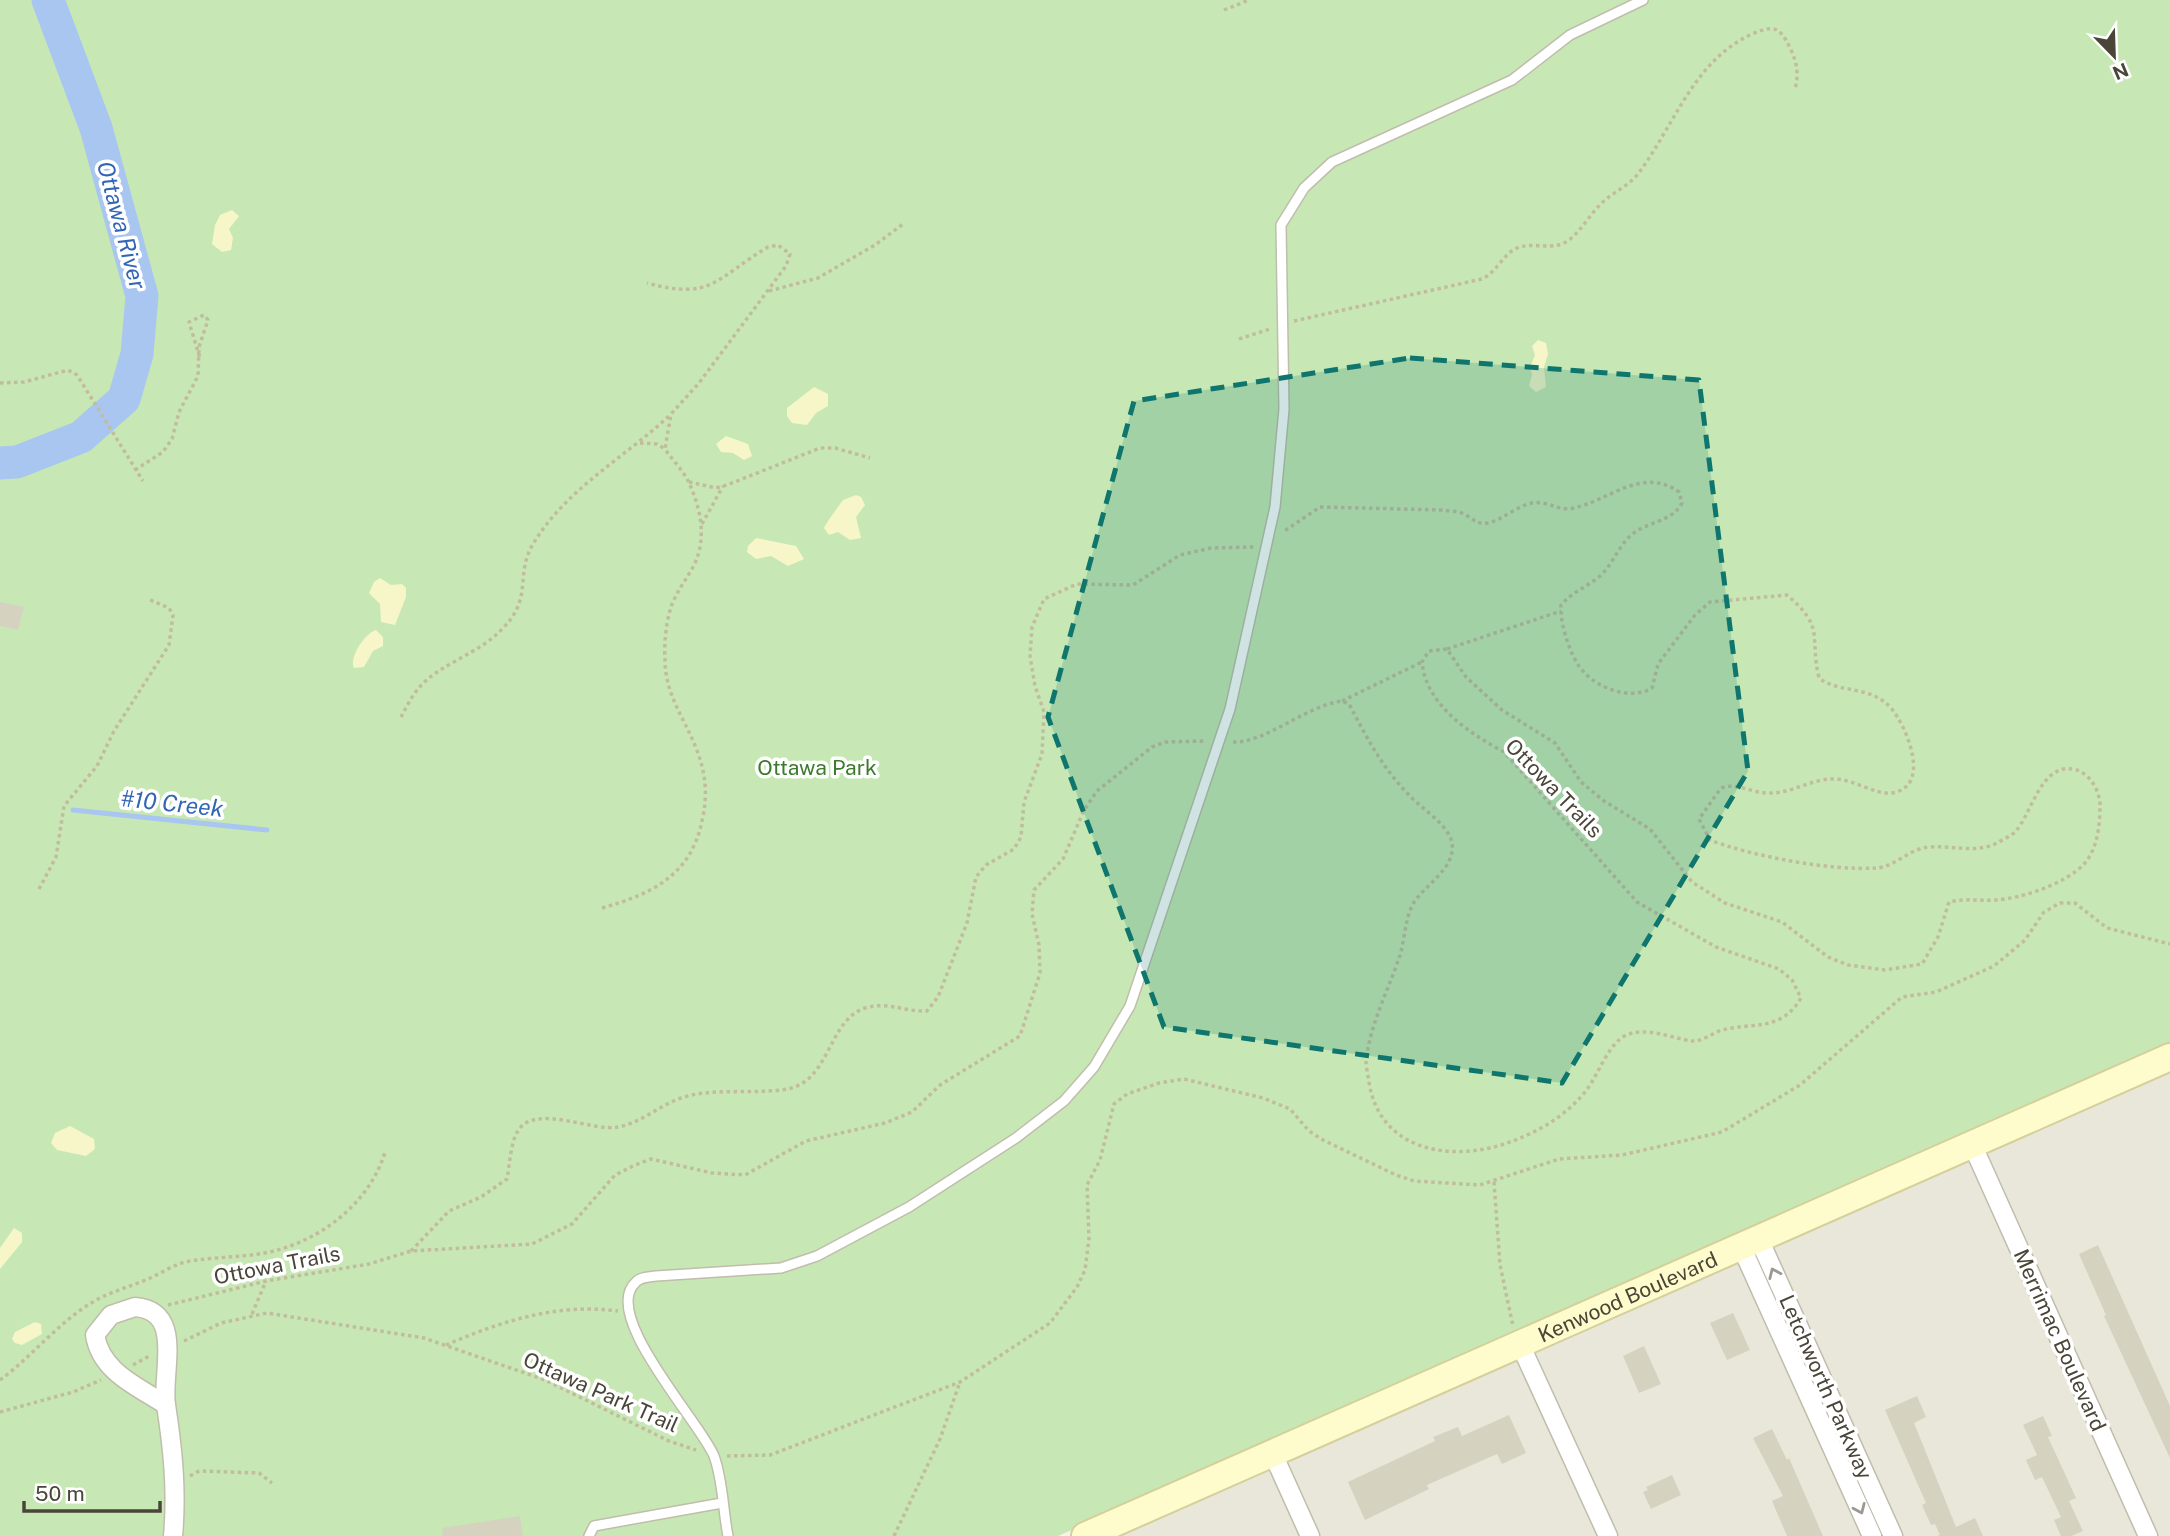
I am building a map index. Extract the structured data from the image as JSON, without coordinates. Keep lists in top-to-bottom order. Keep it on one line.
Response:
{"streets":{"street":["Kenwood Boulevard","Merrimac Boulevard","Letchworth Parkway"],"path":["Ottowa Trails","Ottawa Park Trail"]},"crossings":[["Kenwood Boulevard","Merrimac Boulevard"],["Kenwood Boulevard","Letchworth Parkway"]],"water":["Ottawa River","#10 Creek"],"parks":["Ottawa Park"],"scale_bar":"50 m","north":"bottom right"}
